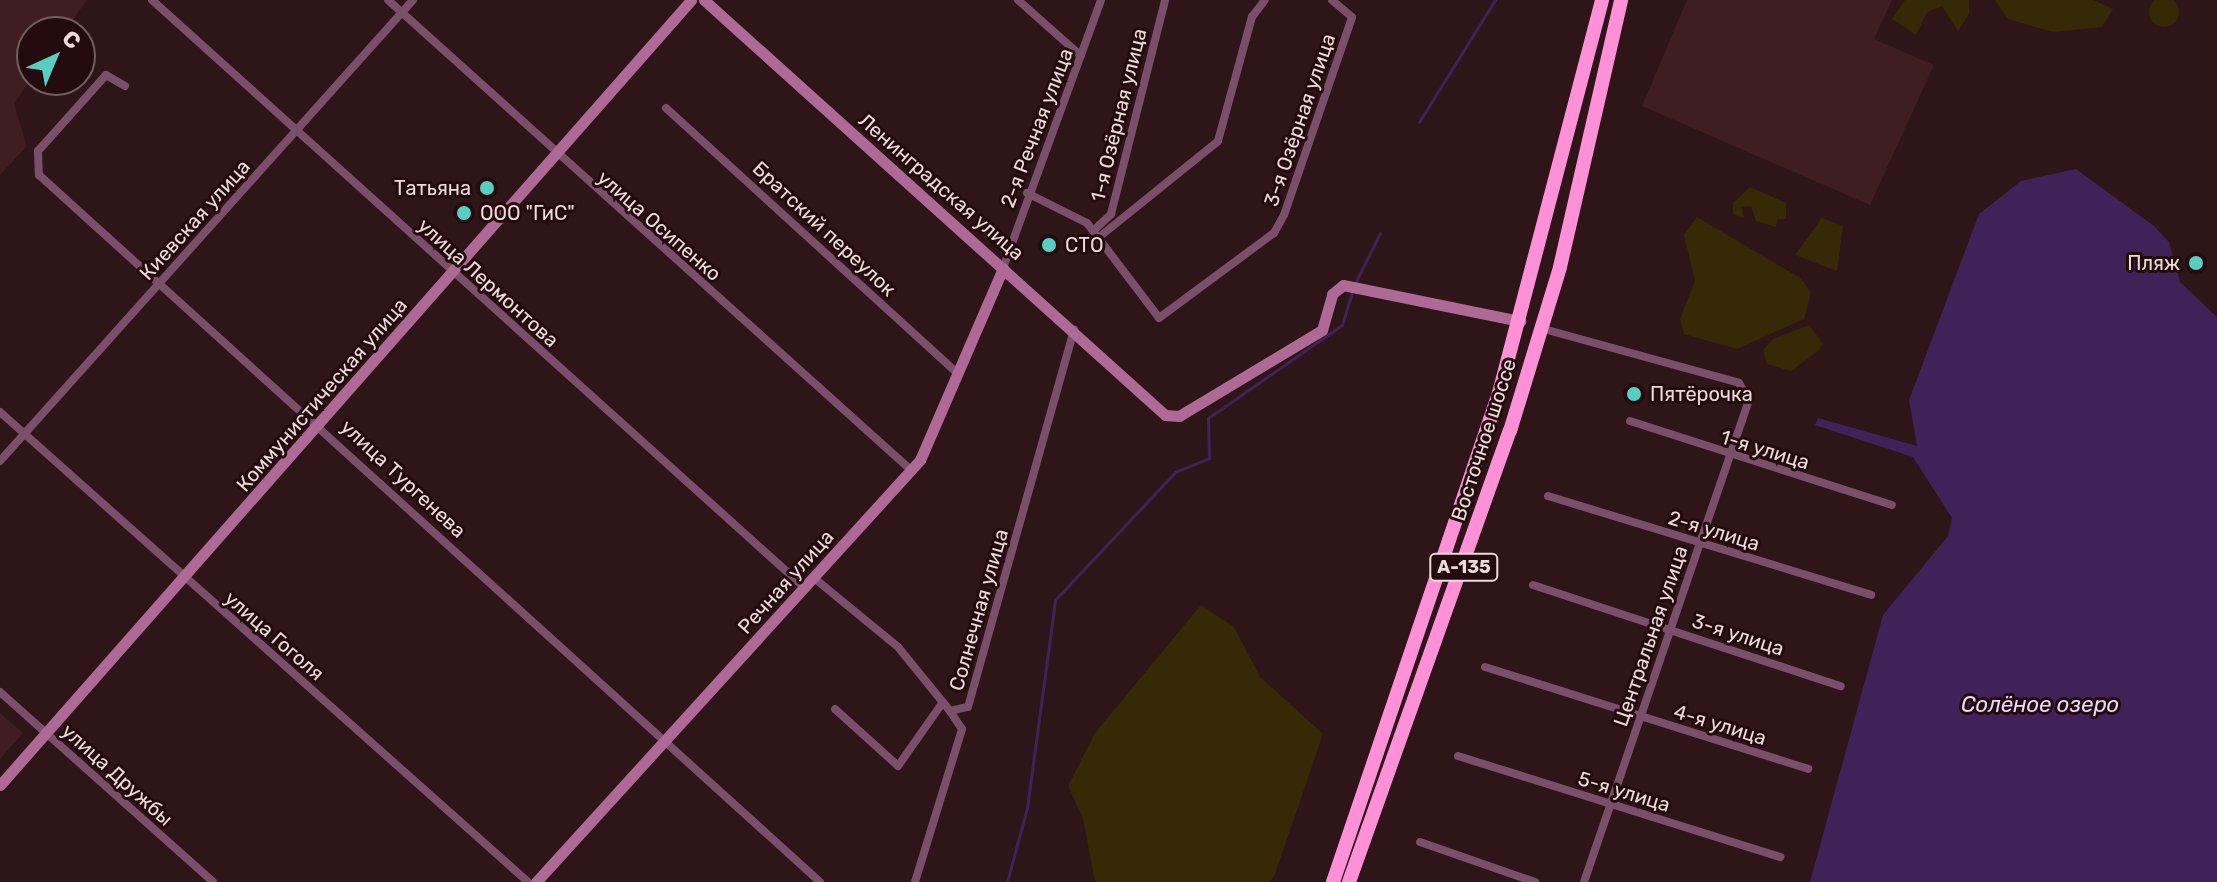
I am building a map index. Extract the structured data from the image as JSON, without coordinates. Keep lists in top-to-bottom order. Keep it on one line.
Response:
{"streets":{"highway":["Восточное шоссе","А-135"],"street":["1-я Озёрная улица","3-я Озёрная улица","2-я Речная улица","Ленинградская улица","Киевская улица","улица Осипенко","Братский переулок","улица Лермонтова","Коммунистическая улица","1-я улица","улица Тургенева","2-я улица","Речная улица","Солнечная улица","3-я улица","улица Гоголя","Центральная улица","4-я улица","улица Дружбы","5-я улица"]},"crossings":[["1-я Озёрная улица","3-я Озёрная улица"],["2-я Речная улица","Ленинградская улица"],["2-я Речная улица","Речная улица"],["Ленинградская улица","Восточное шоссе"],["Ленинградская улица","Речная улица"],["Ленинградская улица","Солнечная улица"],["Киевская улица","улица Осипенко"],["Киевская улица","улица Лермонтова"],["Киевская улица","улица Тургенева"],["Киевская улица","улица Гоголя"],["улица Осипенко","Коммунистическая улица"],["улица Осипенко","Речная улица"],["Братский переулок","Речная улица"],["улица Лермонтова","Коммунистическая улица"],["улица Лермонтова","Речная улица"],["Коммунистическая улица","улица Тургенева"],["Коммунистическая улица","улица Гоголя"],["Коммунистическая улица","улица Дружбы"],["Восточное шоссе","Центральная улица"],["1-я улица","Центральная улица"],["улица Тургенева","Речная улица"],["2-я улица","Центральная улица"],["3-я улица","Центральная улица"],["Центральная улица","4-я улица"],["Центральная улица","5-я улица"]],"water":["Солёное озеро"],"places":["Татьяна","ООО \"ГиС\"","СТО","Пляж","Пятёрочка"],"north":"top right"}
